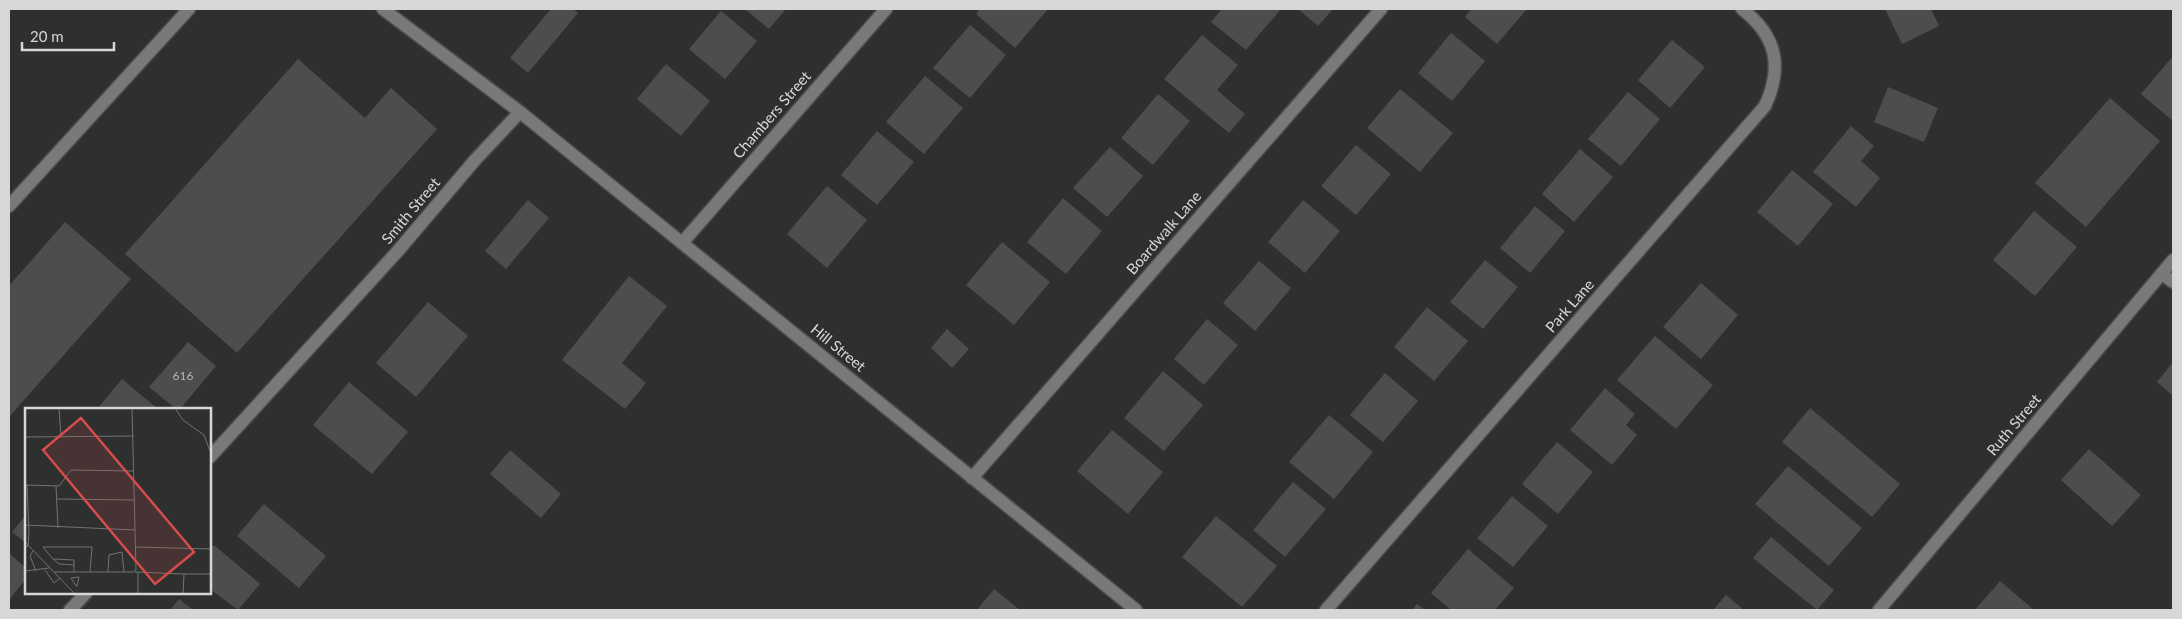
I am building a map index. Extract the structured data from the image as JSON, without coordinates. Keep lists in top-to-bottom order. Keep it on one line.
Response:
{"streets":{"street":["Chambers Street","Smith Street","Boardwalk Lane","Park Lane","Hill Street","Ruth Street"]},"crossings":[["Chambers Street","Hill Street"],["Smith Street","Hill Street"],["Boardwalk Lane","Hill Street"]],"house_numbers":["616"],"scale_bar":"20 m"}
